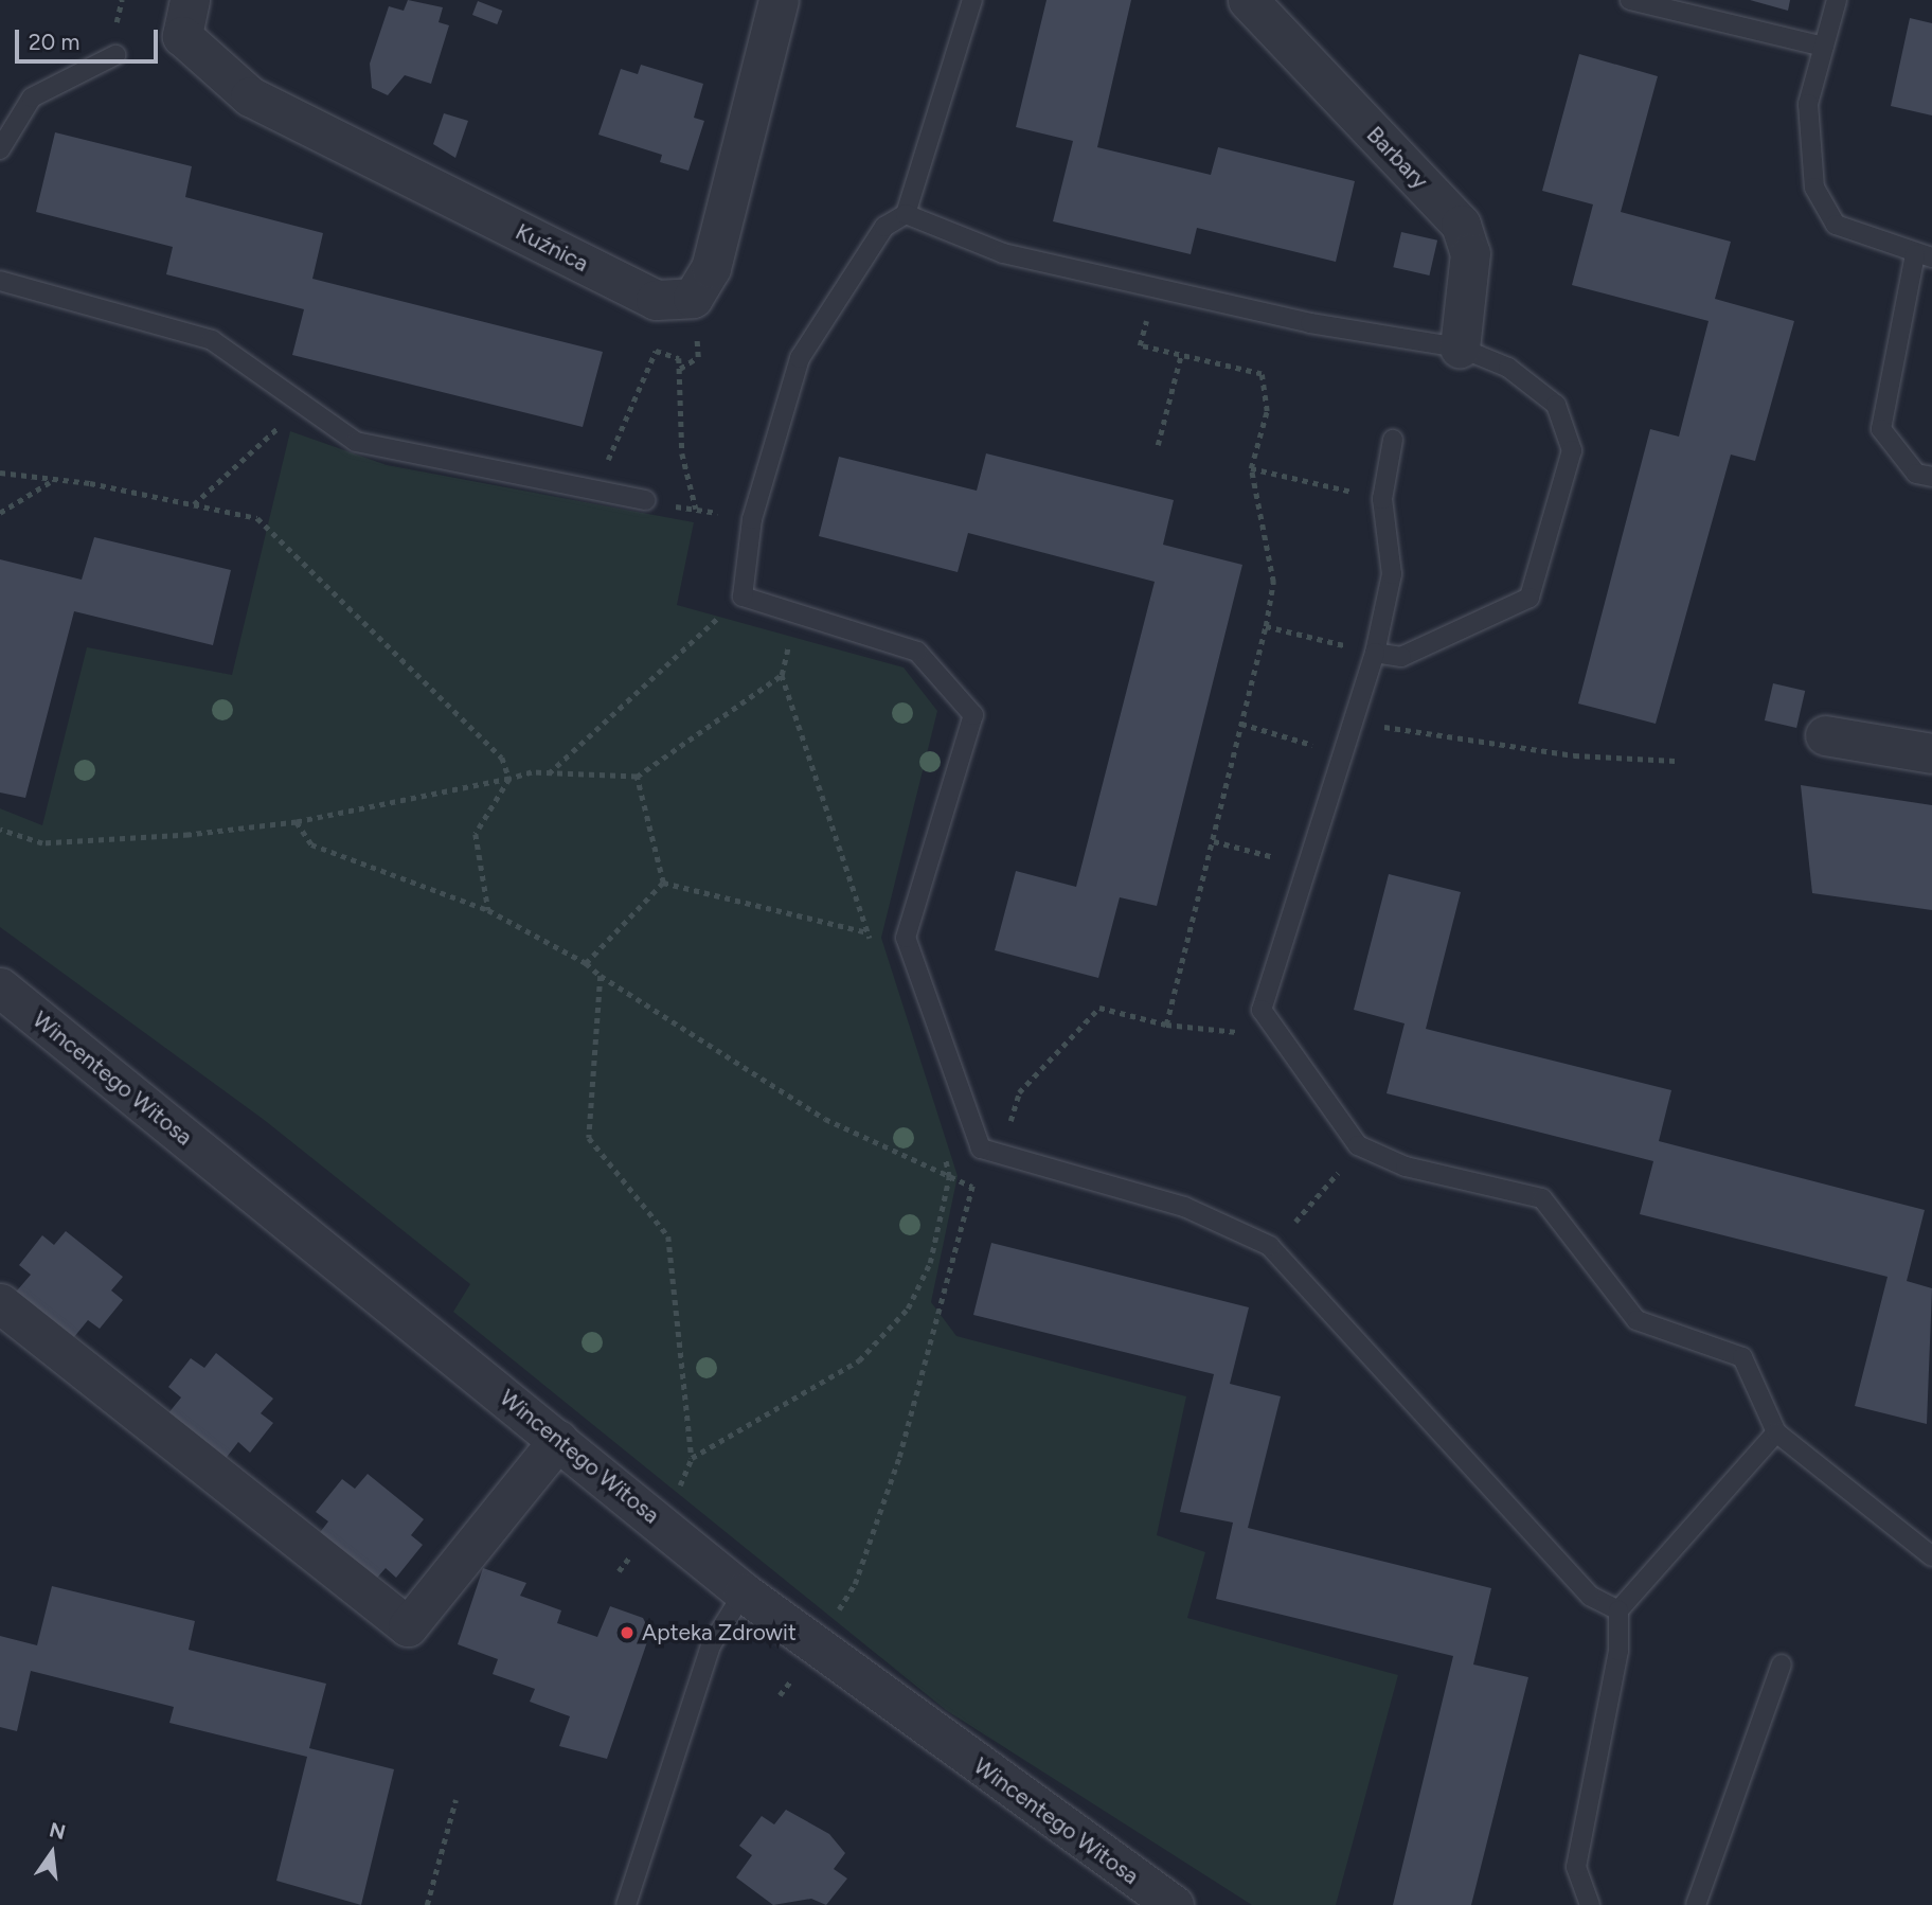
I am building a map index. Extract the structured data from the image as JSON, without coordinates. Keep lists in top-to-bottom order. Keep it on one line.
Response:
{"streets":{"street":["Barbary","Kuźnica","Wincentego Witosa"]},"places":["Apteka Zdrowit"],"scale_bar":"20 m","north":"top"}
